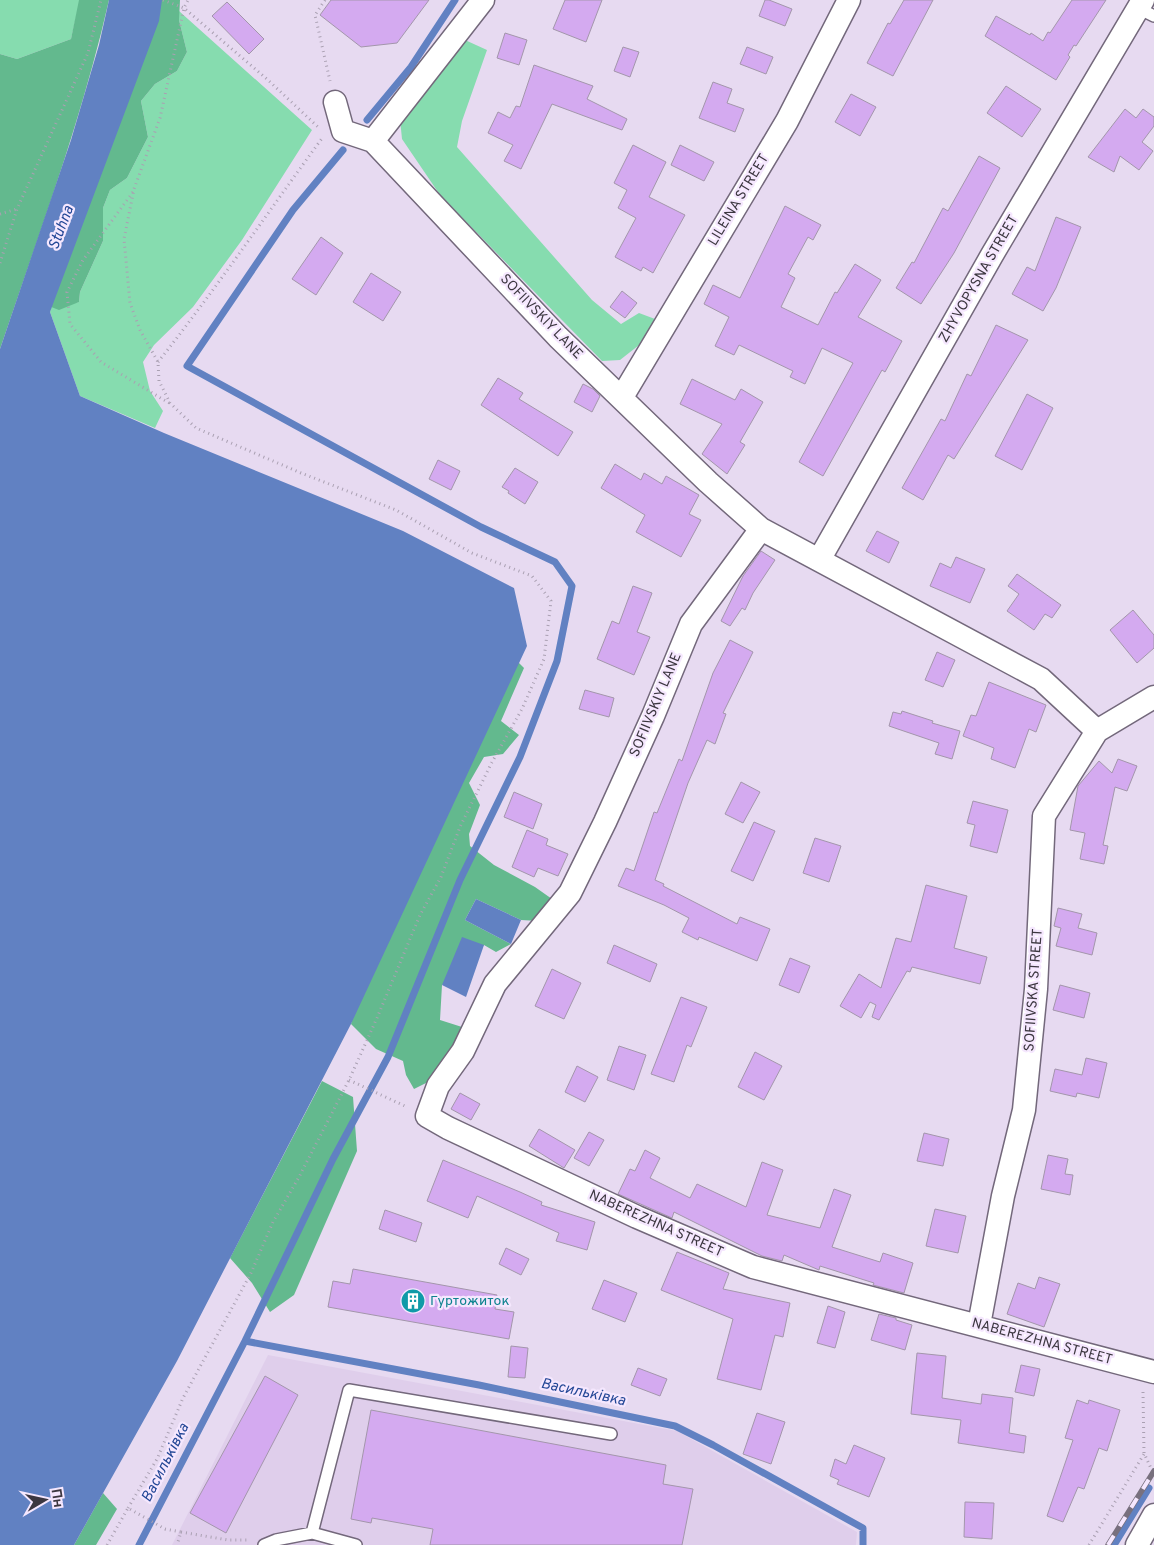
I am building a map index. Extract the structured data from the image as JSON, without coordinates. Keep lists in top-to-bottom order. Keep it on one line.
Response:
{"streets":{"street":["LILEINA STREET","ZHYVOPYSNA STREET","SOFIIVSKIY LANE","SOFIIVSKA STREET","NABEREZHNA STREET"]},"crossings":[["LILEINA STREET","SOFIIVSKIY LANE"],["ZHYVOPYSNA STREET","SOFIIVSKIY LANE"],["SOFIIVSKIY LANE","SOFIIVSKA STREET"],["SOFIIVSKIY LANE","NABEREZHNA STREET"],["SOFIIVSKA STREET","NABEREZHNA STREET"]],"water":["Stuhna","Васильківка"],"places":{"building":["Гуртожиток"]},"north":"right"}
